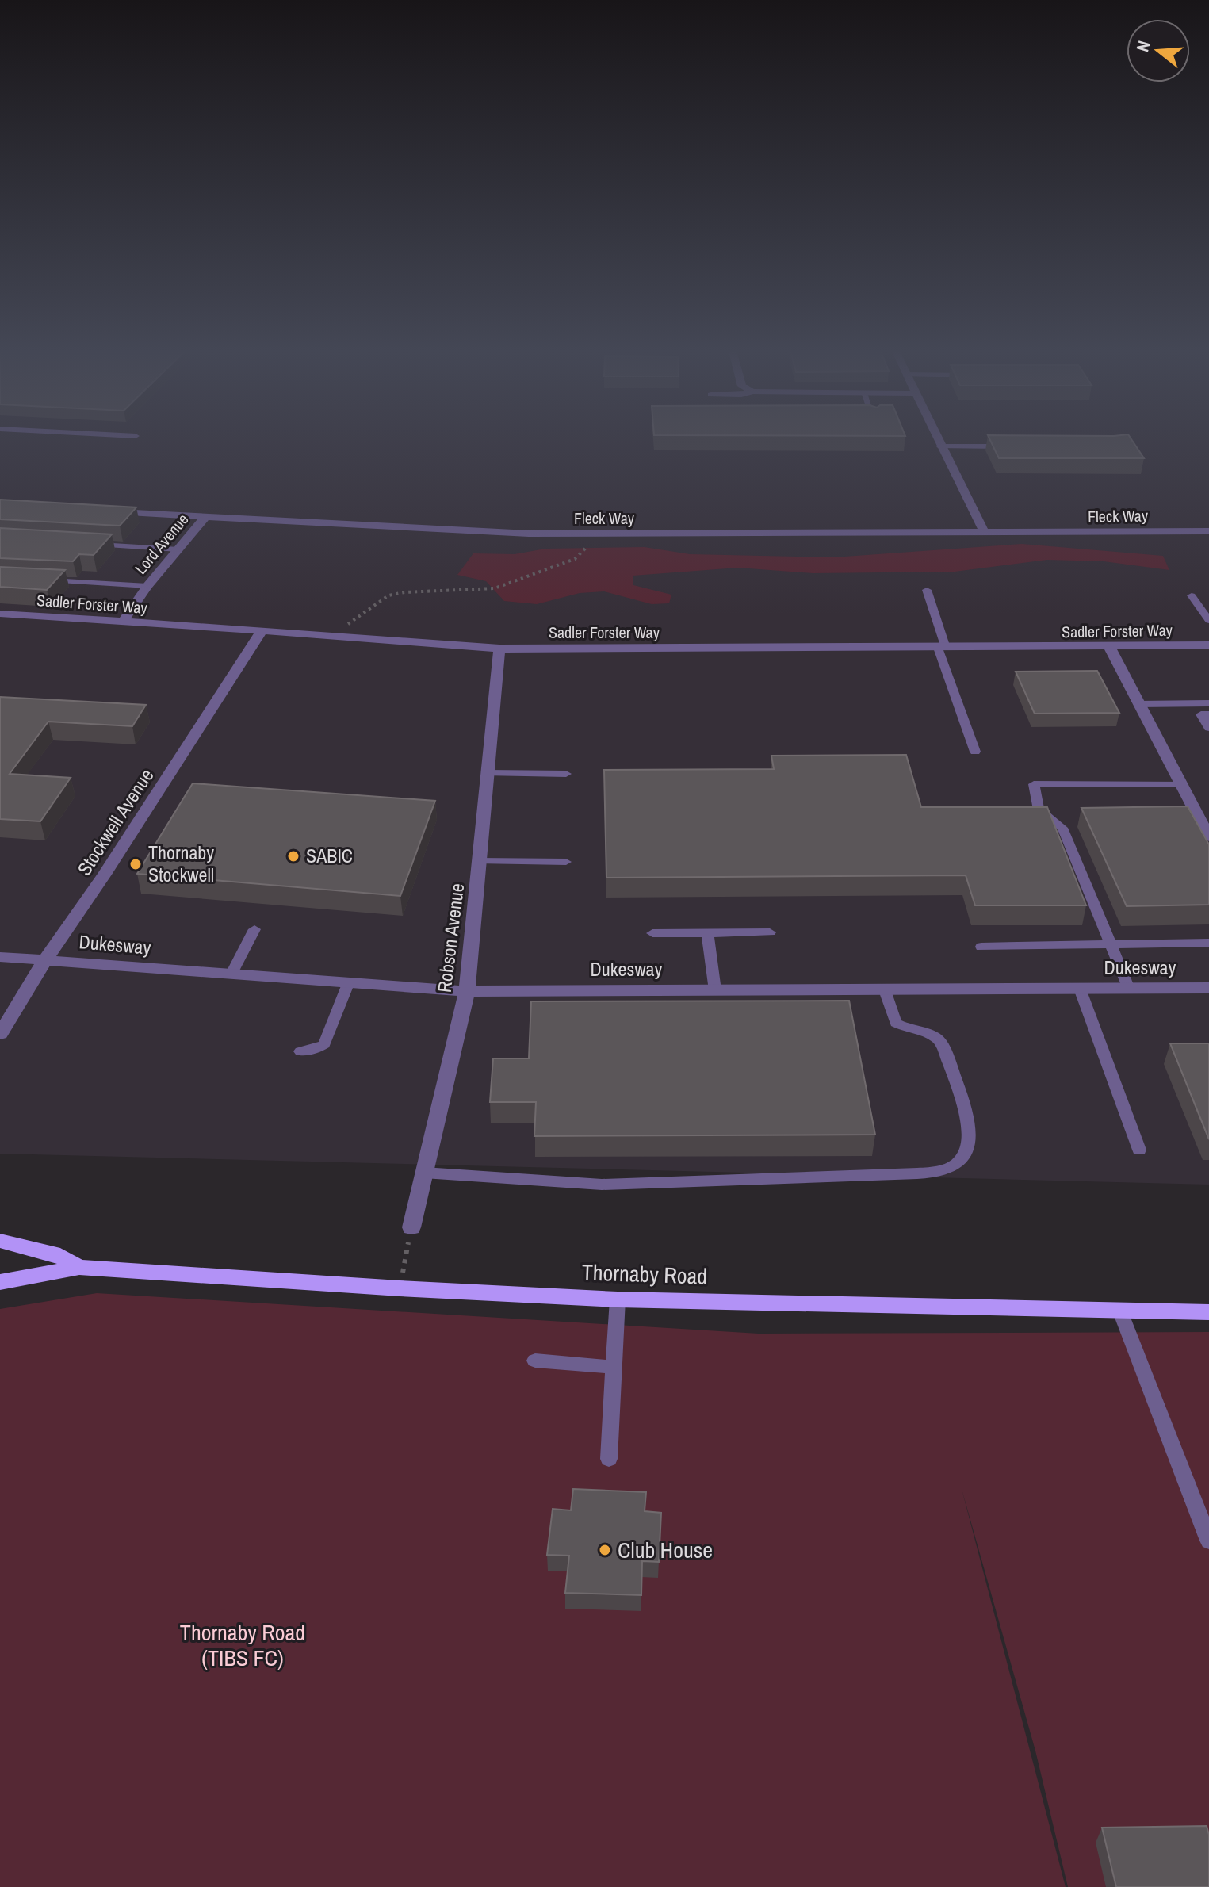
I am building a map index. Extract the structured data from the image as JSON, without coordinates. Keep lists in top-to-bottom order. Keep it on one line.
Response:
{"streets":{"main road":["Thornaby Road"],"street":["Fleck Way","Lord Avenue","Sadler Forster Way","Stockwell Avenue","Robson Avenue","Dukesway"]},"crossings":[["Fleck Way","Lord Avenue"],["Lord Avenue","Sadler Forster Way"],["Sadler Forster Way","Stockwell Avenue"],["Sadler Forster Way","Robson Avenue"],["Stockwell Avenue","Dukesway"],["Robson Avenue","Dukesway"]],"parks":["Thornaby Road (TIBS FC)"],"places":["SABIC","Thornaby Stockwell","Club House"],"north":"left"}
